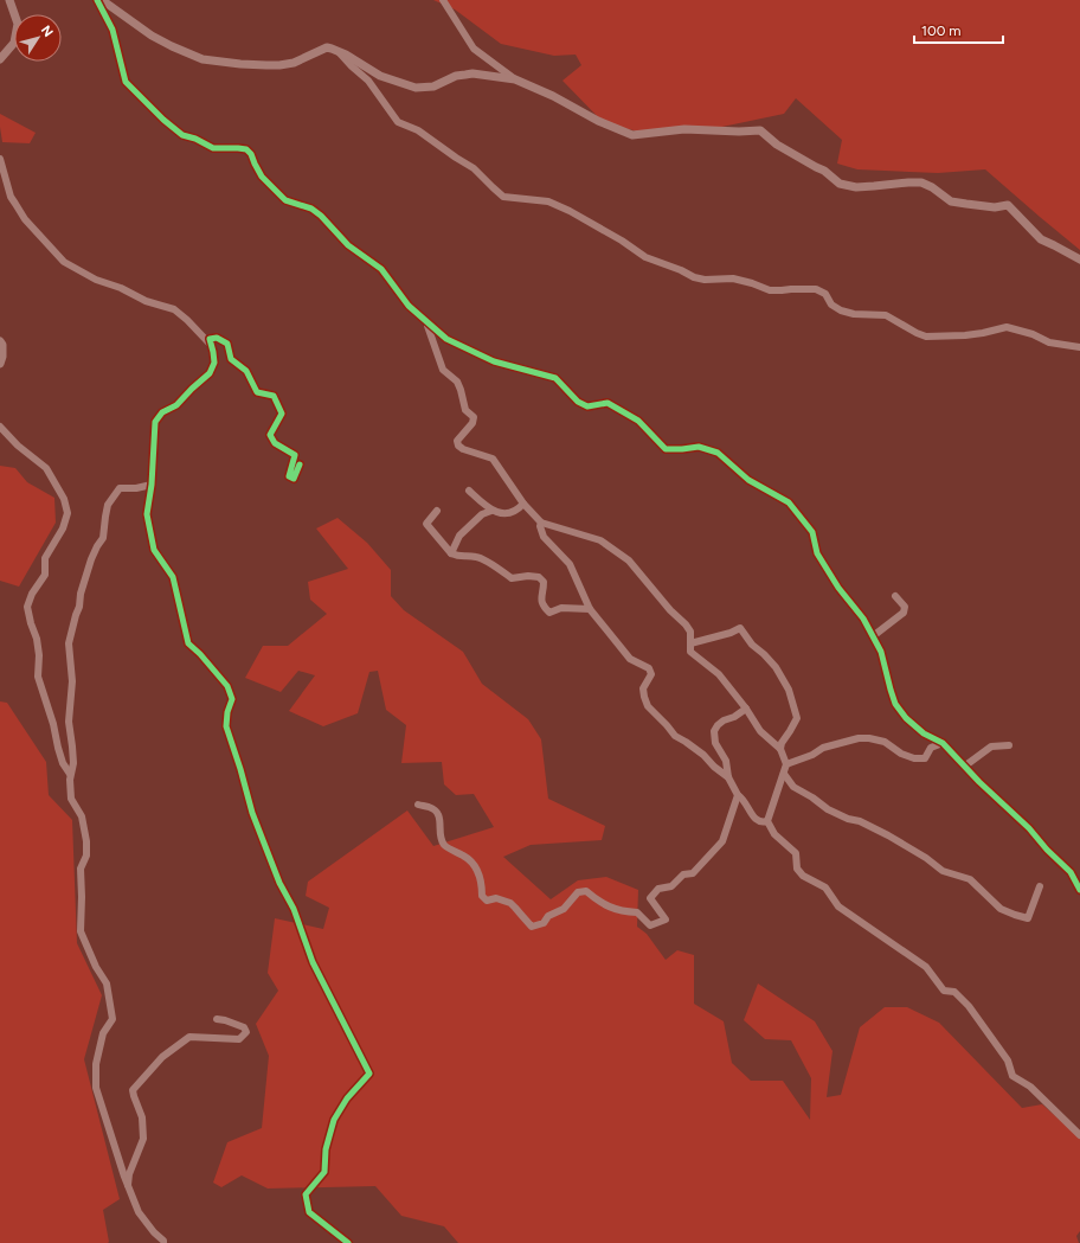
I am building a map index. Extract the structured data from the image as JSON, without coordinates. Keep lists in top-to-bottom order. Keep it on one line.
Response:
{"scale_bar":"100 m","north":"top right"}
